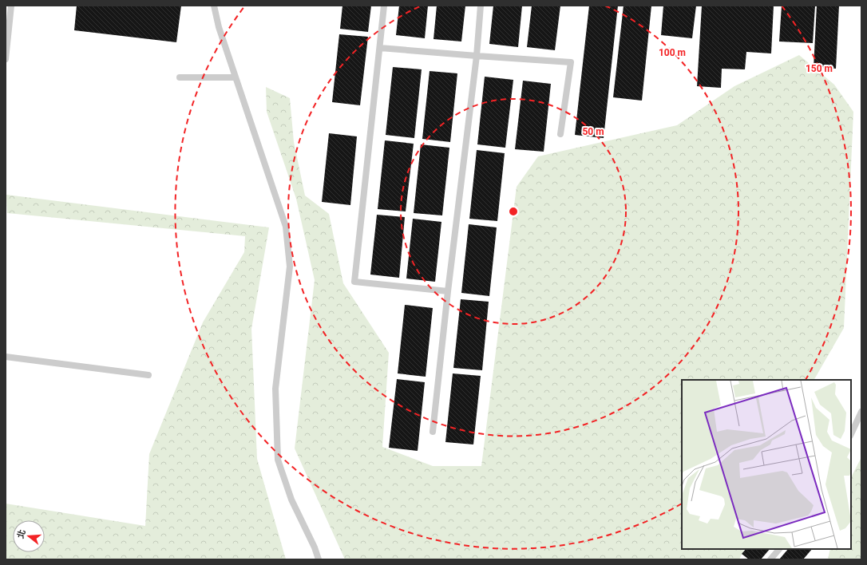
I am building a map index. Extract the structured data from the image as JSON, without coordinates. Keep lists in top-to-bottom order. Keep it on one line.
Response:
{"north":"left","rings":["100 m","150 m","50 m"]}
